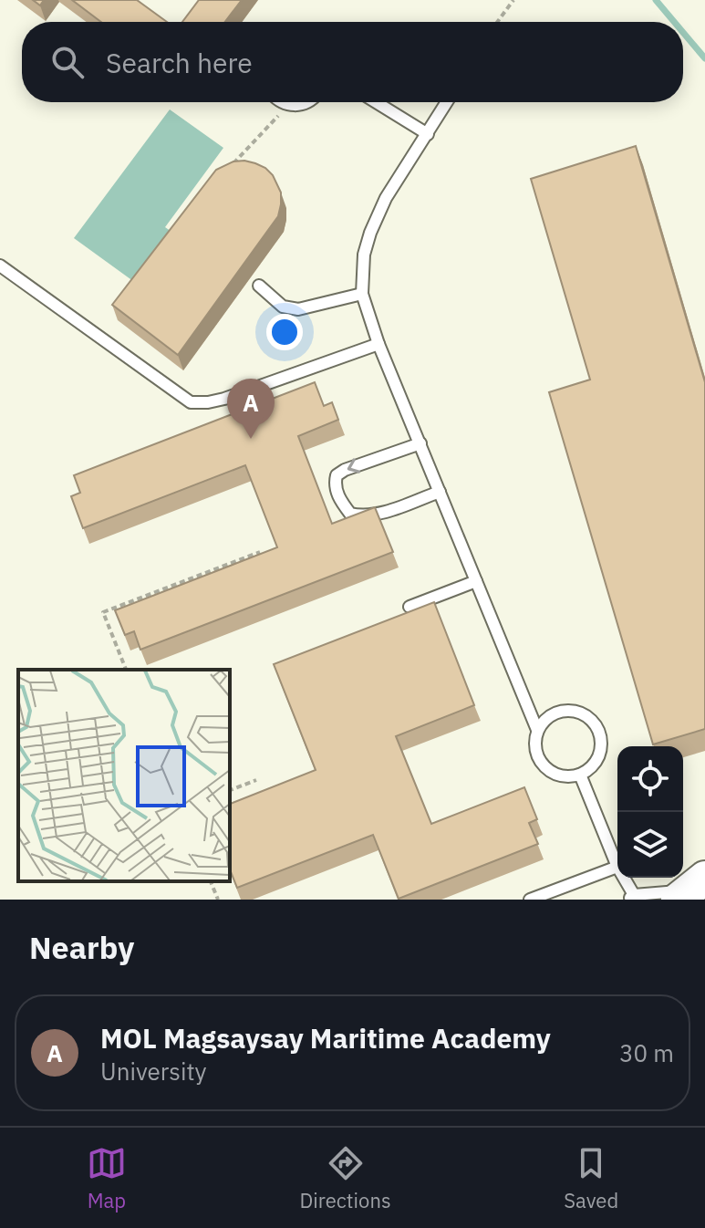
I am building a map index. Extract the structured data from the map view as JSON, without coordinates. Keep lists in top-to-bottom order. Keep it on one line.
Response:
{"page":{"search":"Search here","pins":"A","heading":"Nearby","list":[{"mark":"A","name":"MOL Magsaysay Maritime Academy","note":"University","value":"30 m"}],"nav":["Map","Directions","Saved"]}}
